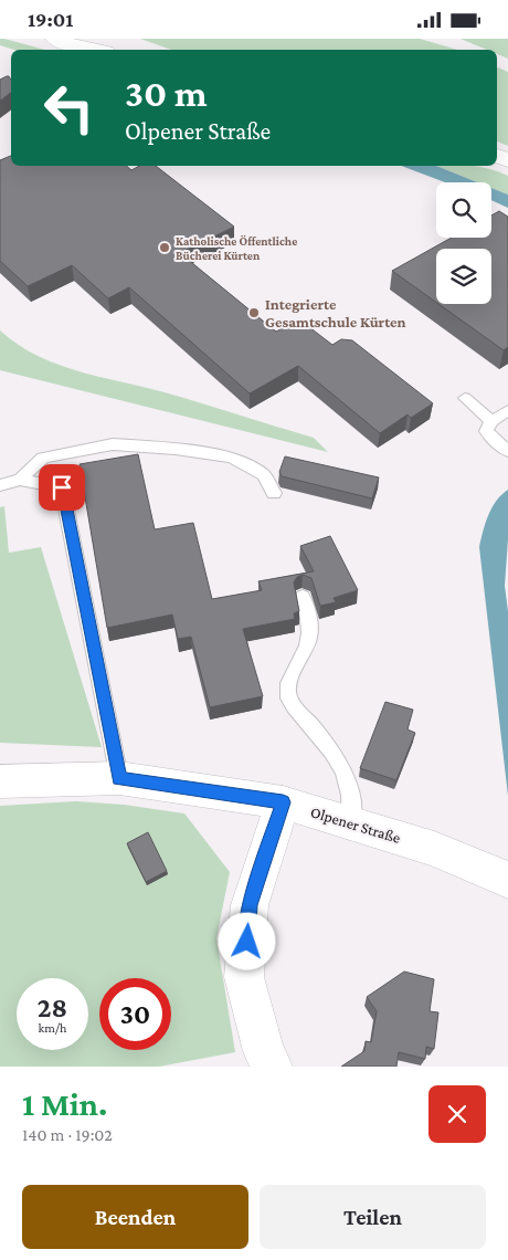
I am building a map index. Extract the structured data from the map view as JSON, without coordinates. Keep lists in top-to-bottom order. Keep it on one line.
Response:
{"streets":{"street":["Olpener Straße"]},"places":["Katholische Öffentliche Bücherei Kürten","Integrierte Gesamtschule Kürten"],"page":{"status":"19:01","turn":["30 m","Olpener Straße"],"speed":"28 km/h","limit":"30","heading":["1 Min.","140 m · 19:02"],"buttons":["Beenden","Teilen"]}}
